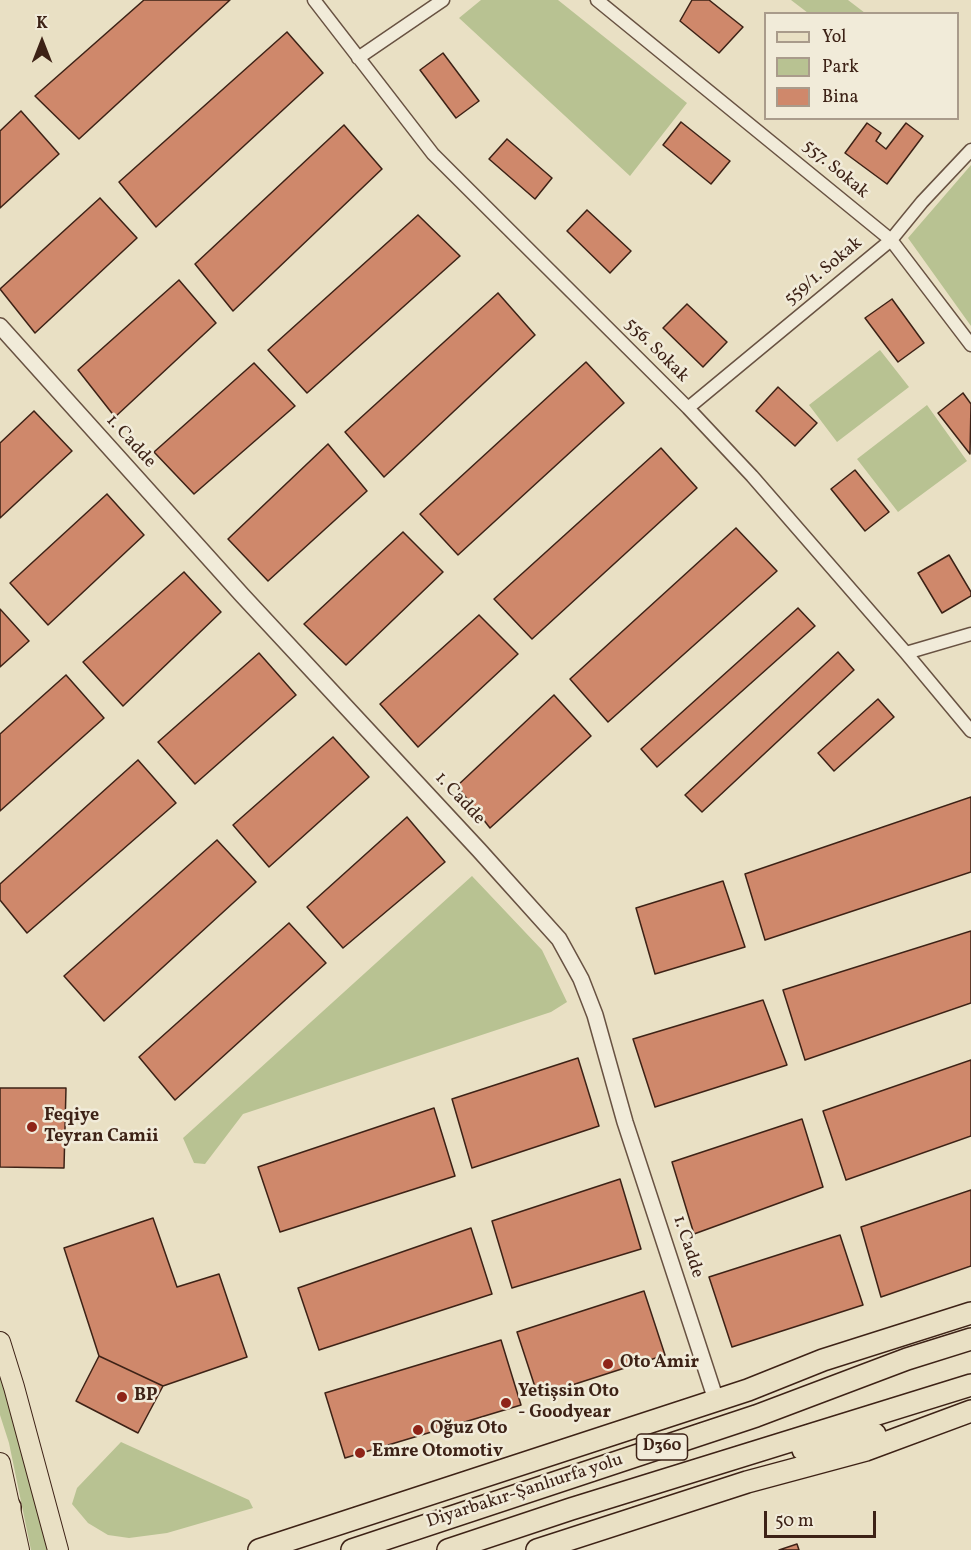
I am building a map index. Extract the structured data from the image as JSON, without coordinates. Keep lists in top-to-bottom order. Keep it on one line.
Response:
{"streets":{"highway":["D360","Diyarbakır-Şanlıurfa yolu"],"street":["557. Sokak","559/1. Sokak","556. Sokak","1. Cadde"]},"crossings":[["557. Sokak","559/1. Sokak"],["559/1. Sokak","556. Sokak"]],"places":["Feqiye Teyran Camii","Oto Amir","BP","Yetişsin Oto - Goodyear","Oğuz Oto","Emre Otomotiv"],"legend":["Yol","Park","Bina"],"scale_bar":"50 m","north":"top"}
